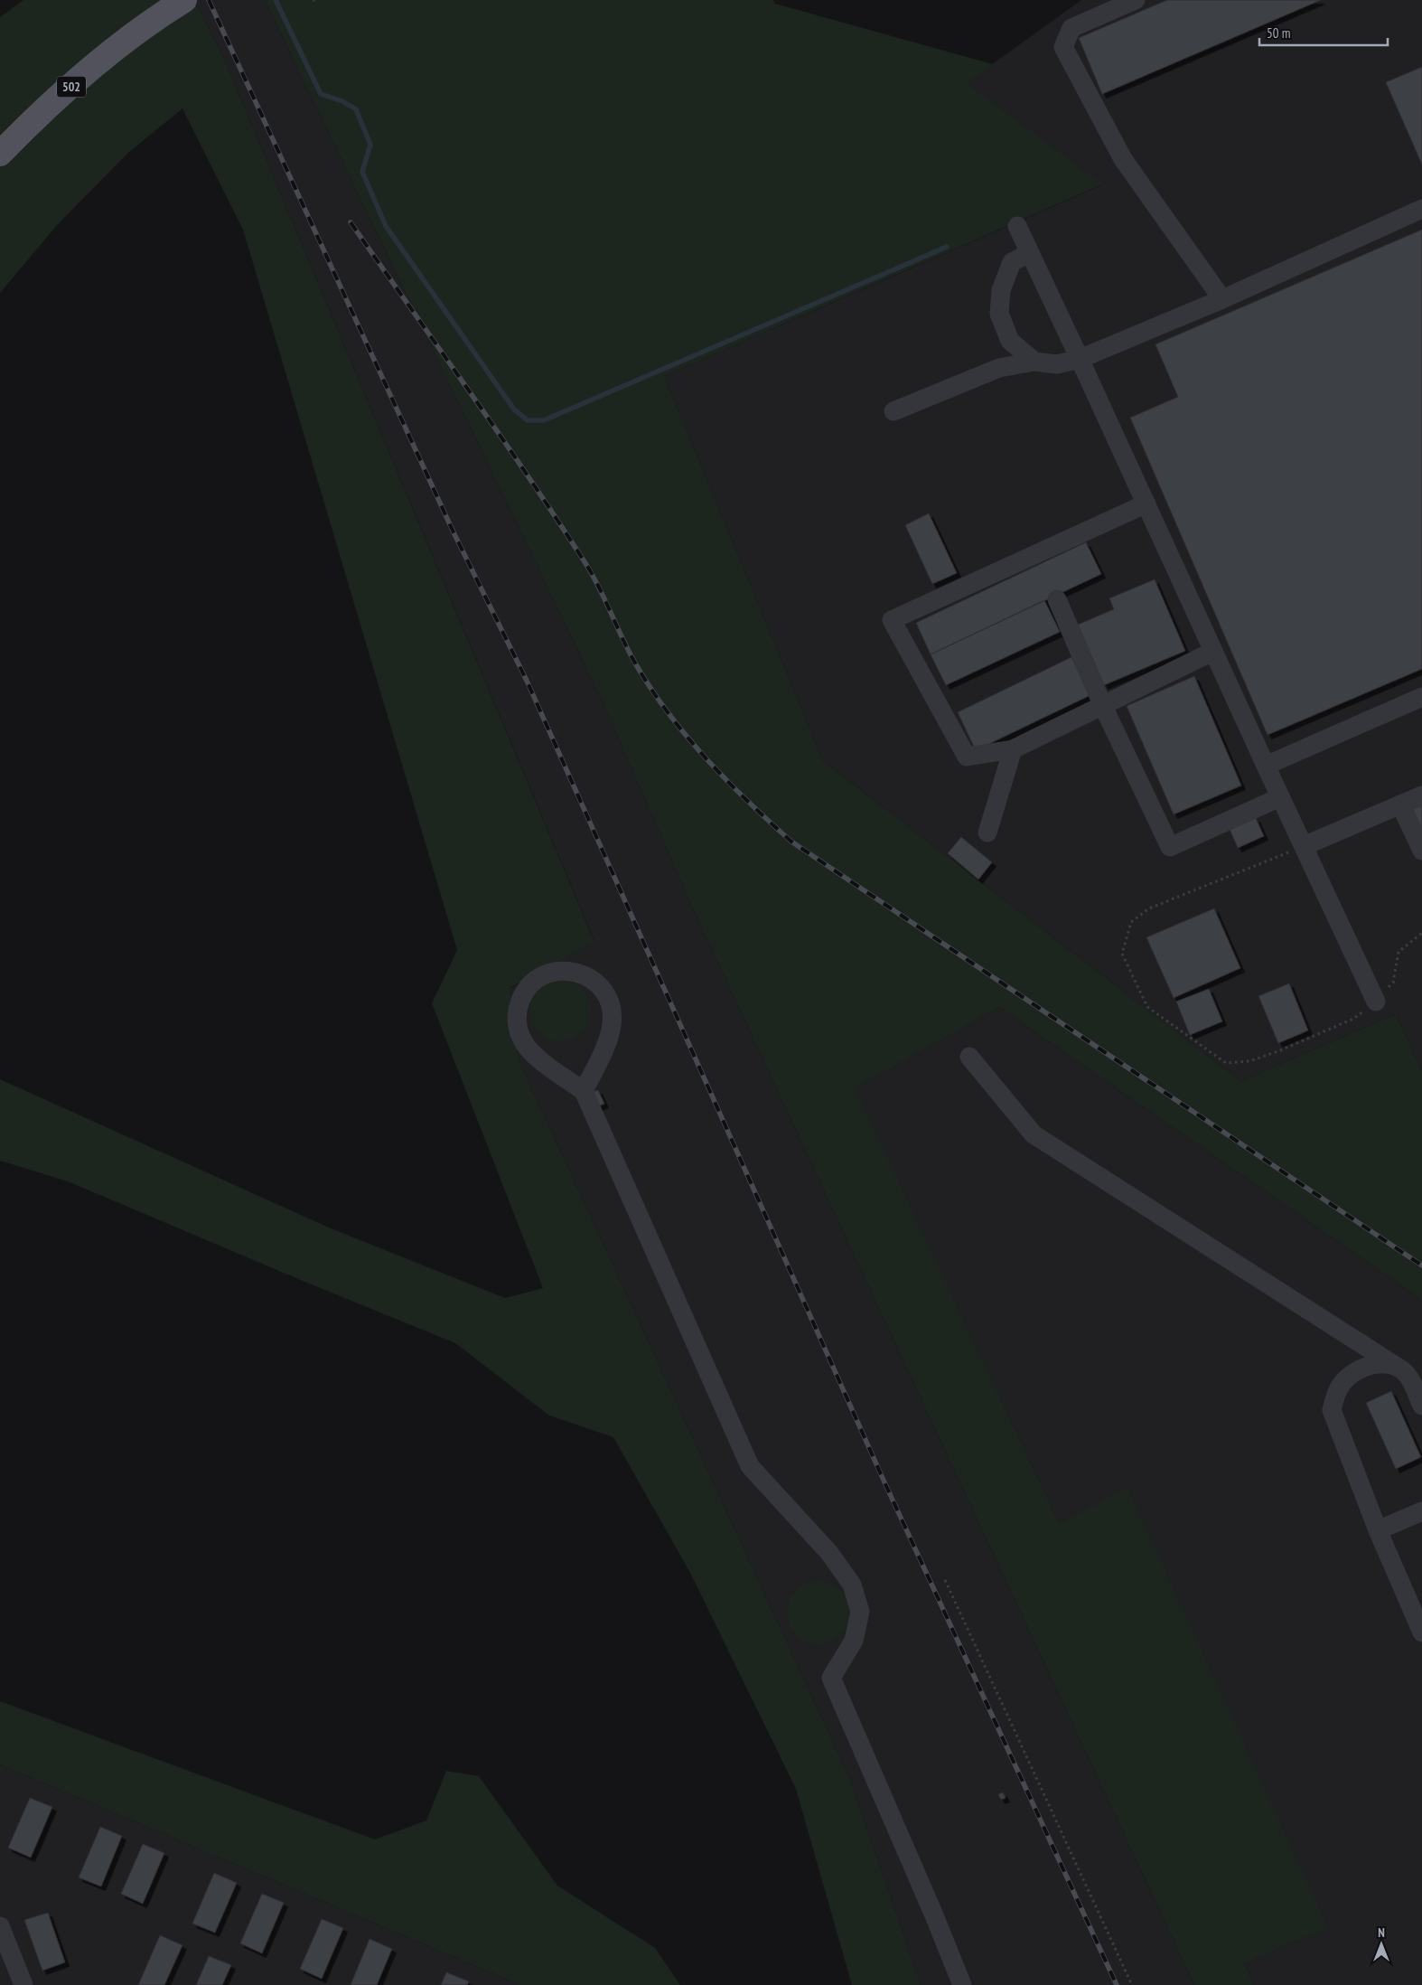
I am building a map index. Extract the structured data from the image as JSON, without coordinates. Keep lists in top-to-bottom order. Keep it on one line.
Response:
{"streets":{"main road":["502"]},"scale_bar":"50 m","north":"top"}
